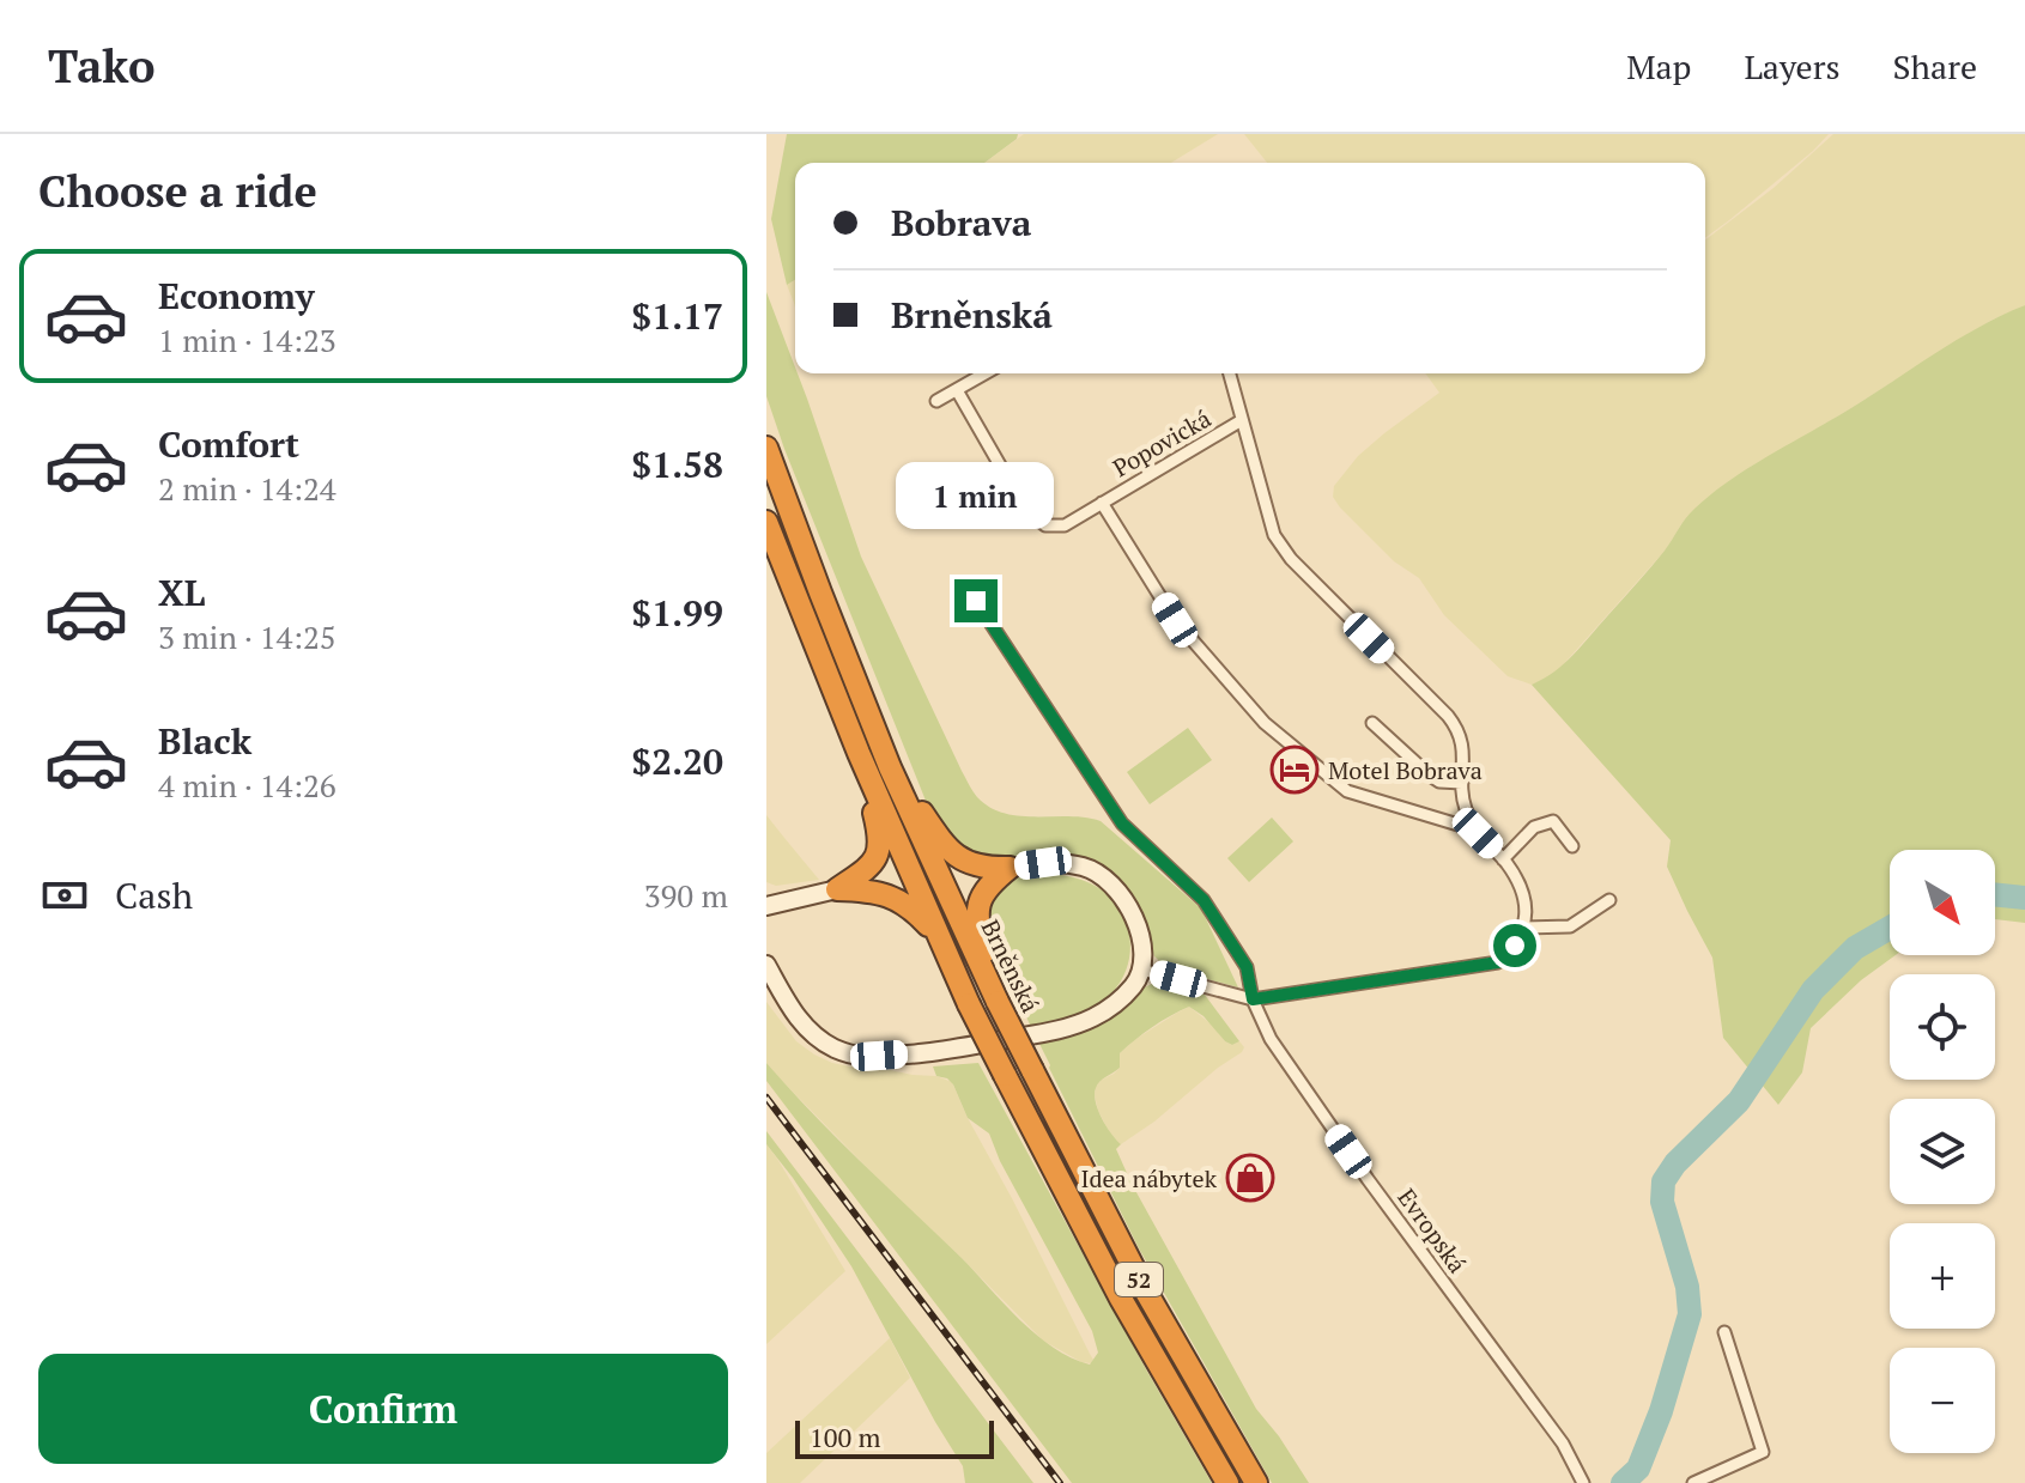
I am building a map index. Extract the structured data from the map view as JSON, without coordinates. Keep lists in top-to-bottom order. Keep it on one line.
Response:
{"streets":{"highway":["Brněnská","52"],"street":["Popovická","Evropská"]},"places":{"hotel":["Motel Bobrava"],"shop":["Idea nábytek"]},"scale_bar":"100 m","north":"bottom right","page":{"header":"Tako","nav":["Map","Layers","Share"],"heading":"Choose a ride","banner":["Bobrava","Brněnská"],"list":[{"name":"Economy","note":"1 min · 14:23","value":"$1.17"},{"name":"Comfort","note":"2 min · 14:24","value":"$1.58"},{"name":"XL","note":"3 min · 14:25","value":"$1.99"},{"name":"Black","note":"4 min · 14:26","value":"$2.20"}],"bubble":"1 min","pay":["Cash","390 m"],"map_buttons":["+","−"],"buttons":"Confirm","scale":"100 m"}}
